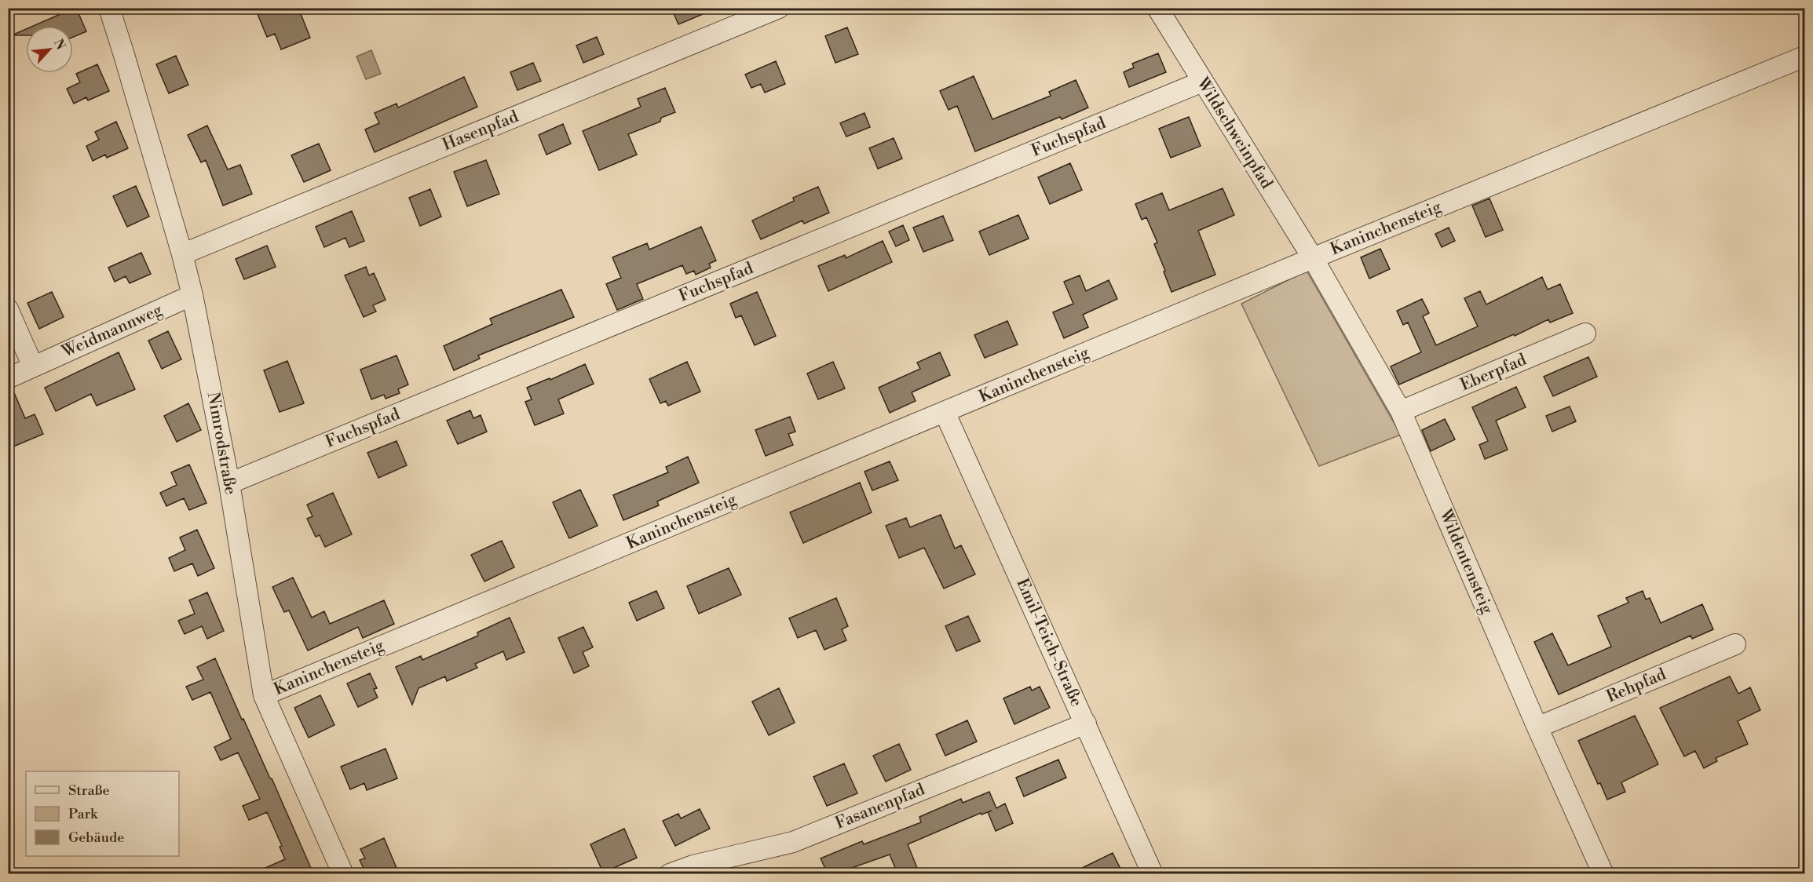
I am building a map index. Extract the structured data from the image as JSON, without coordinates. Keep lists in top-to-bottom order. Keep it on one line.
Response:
{"streets":{"street":["Hasenpfad","Wildschweinpfad","Fuchspfad","Kaninchensteig","Weidmannweg","Eberpfad","Nimrodstraße","Wildentensteig","Emil-Teich-Straße","Rehpfad","Fasanenpfad"]},"crossings":[["Hasenpfad","Nimrodstraße"],["Wildschweinpfad","Fuchspfad"],["Wildschweinpfad","Kaninchensteig"],["Wildschweinpfad","Wildentensteig"],["Fuchspfad","Nimrodstraße"],["Kaninchensteig","Nimrodstraße"],["Kaninchensteig","Wildentensteig"],["Kaninchensteig","Emil-Teich-Straße"],["Weidmannweg","Nimrodstraße"],["Eberpfad","Wildentensteig"],["Wildentensteig","Rehpfad"],["Emil-Teich-Straße","Fasanenpfad"]],"legend":["Straße","Park","Gebäude"],"north":"top right"}
